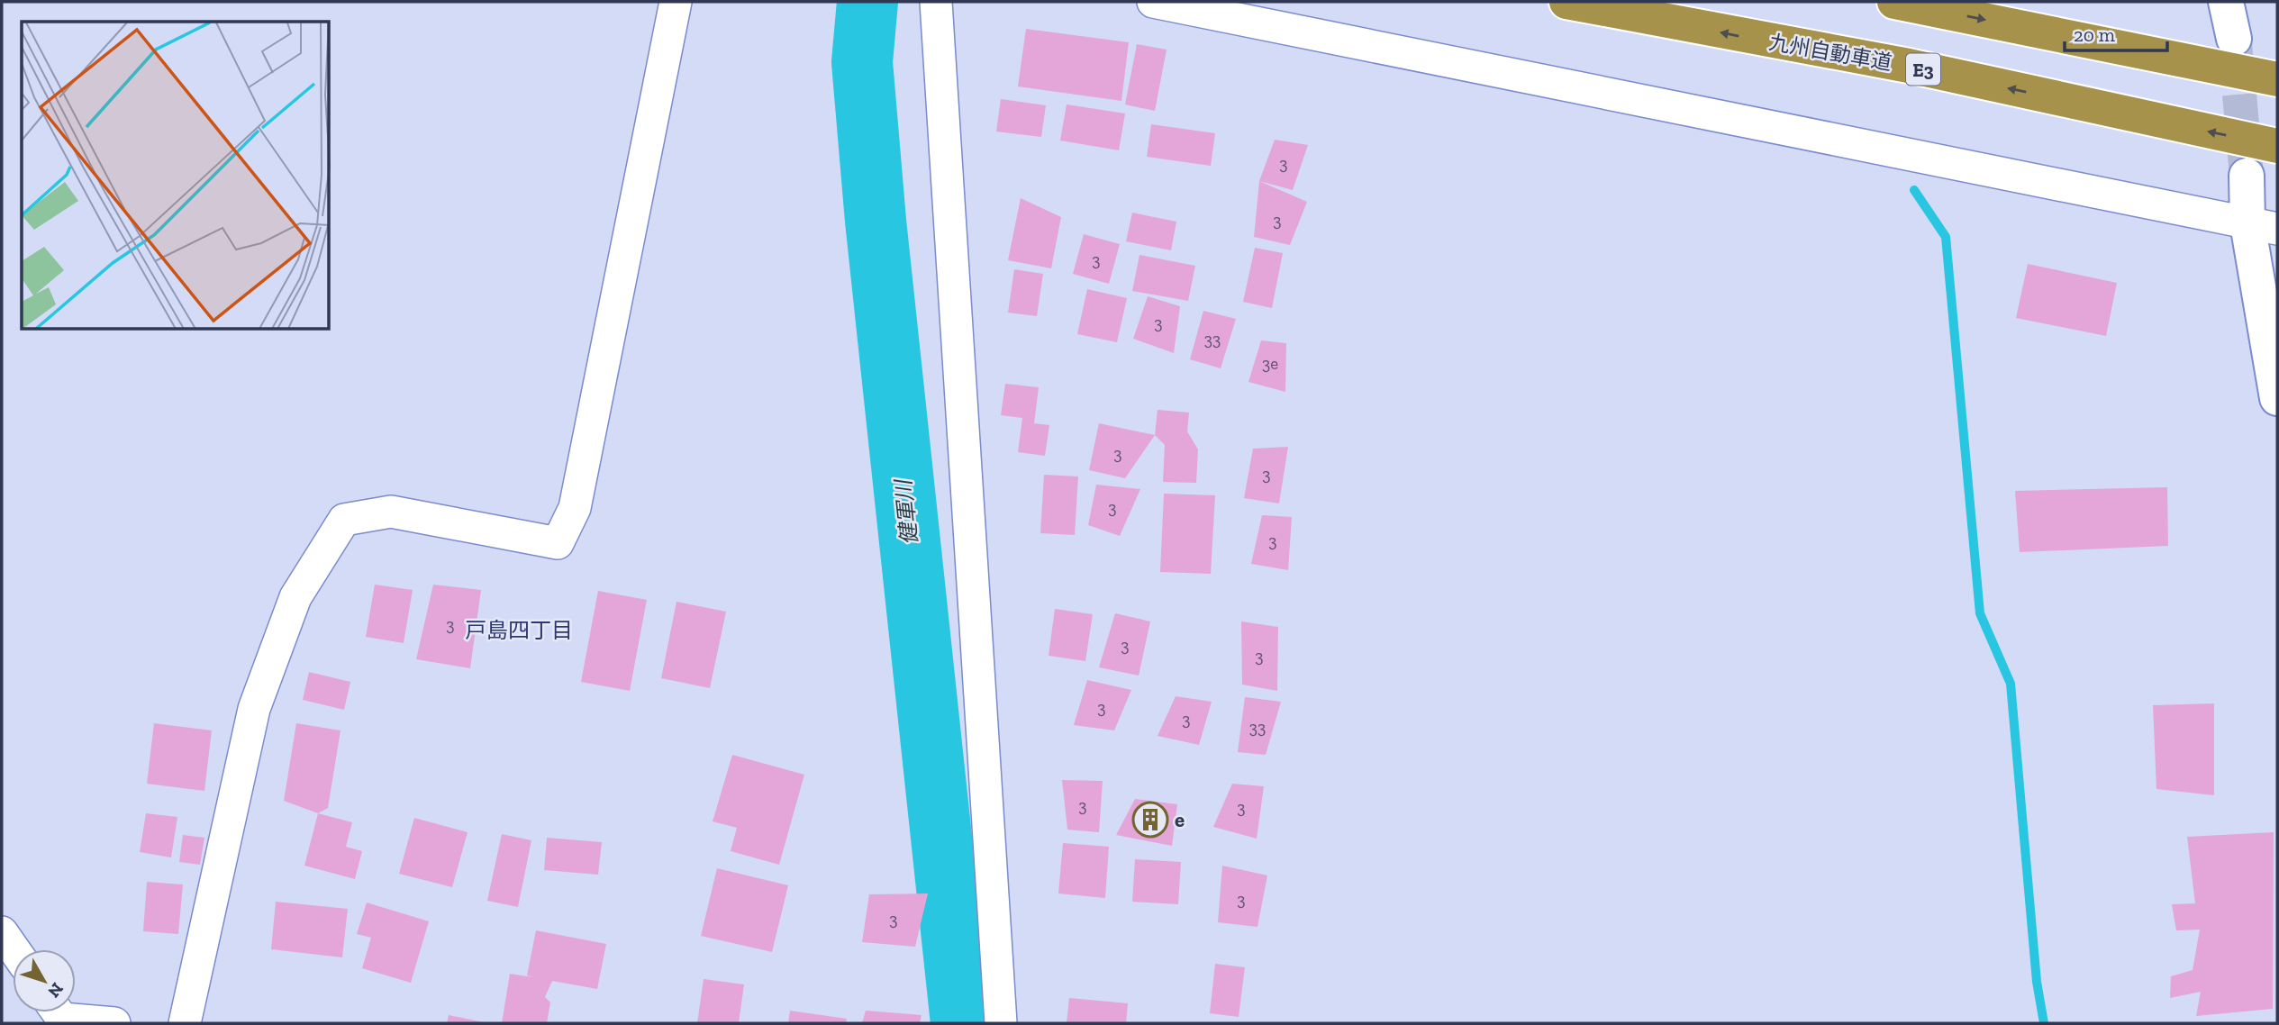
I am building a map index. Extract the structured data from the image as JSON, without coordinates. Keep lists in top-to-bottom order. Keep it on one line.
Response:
{"streets":{"highway":["九州自動車道","E3"]},"districts":["戸島四丁目"],"water":["健軍川"],"places":{"building":["e"]},"house_numbers":["3","3","3","3","33","3e","3","3","3","3","3","3","3","3","3","33","3","3","3","3"],"scale_bar":"20 m","north":"bottom right"}
